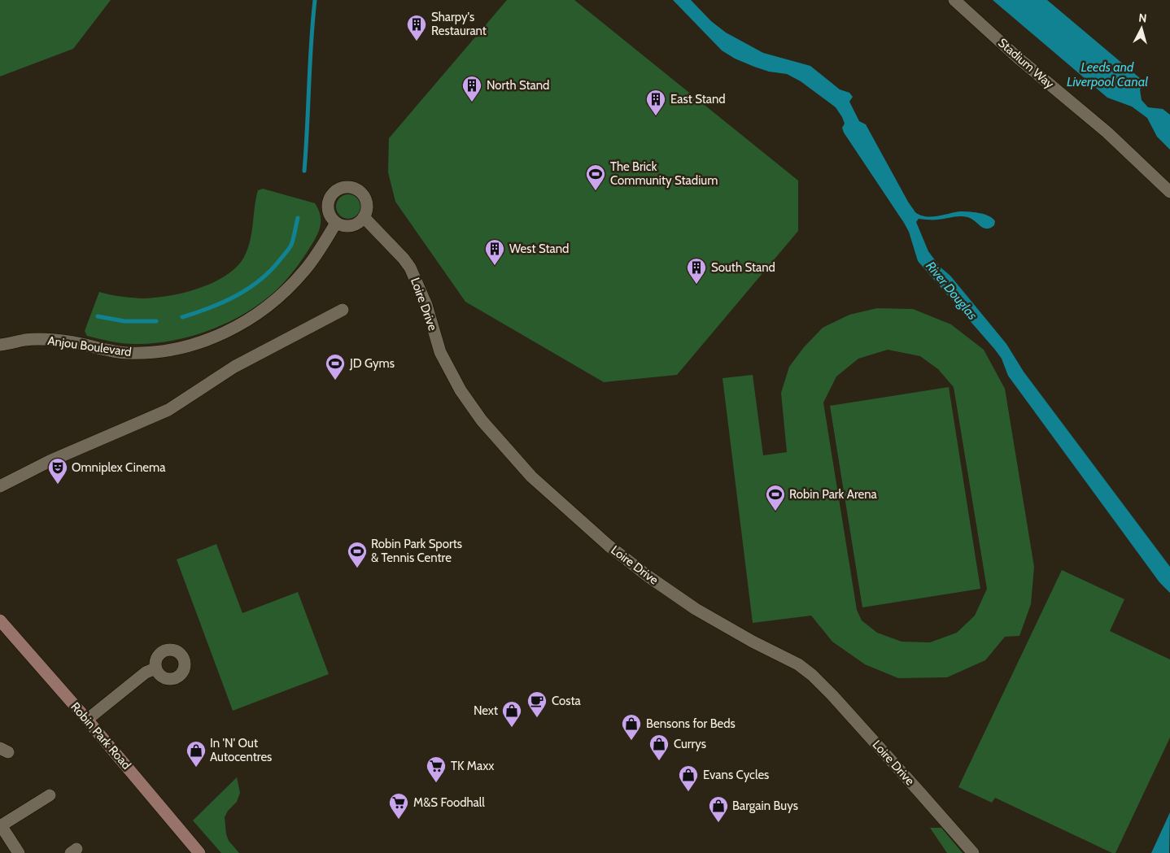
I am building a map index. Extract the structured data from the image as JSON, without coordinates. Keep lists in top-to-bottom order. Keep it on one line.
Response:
{"streets":{"street":["Stadium Way","Loire Drive","Anjou Boulevard","Robin Park Road"]},"crossings":[["Loire Drive","Anjou Boulevard"]],"water":["Leeds and Liverpool Canal","River Douglas"],"places":{"building":["Sharpy's Restaurant","North Stand","East Stand","West Stand","South Stand"],"sports":["The Brick Community Stadium","JD Gyms","Robin Park Arena","Robin Park Sports & Tennis Centre"],"theatre":["Omniplex Cinema"],"cafe":["Costa"],"shop":["Next","Bensons for Beds","Currys","In 'N' Out Autocentres","Evans Cycles","Bargain Buys"],"supermarket":["TK Maxx","M&S Foodhall"]},"north":"top"}
